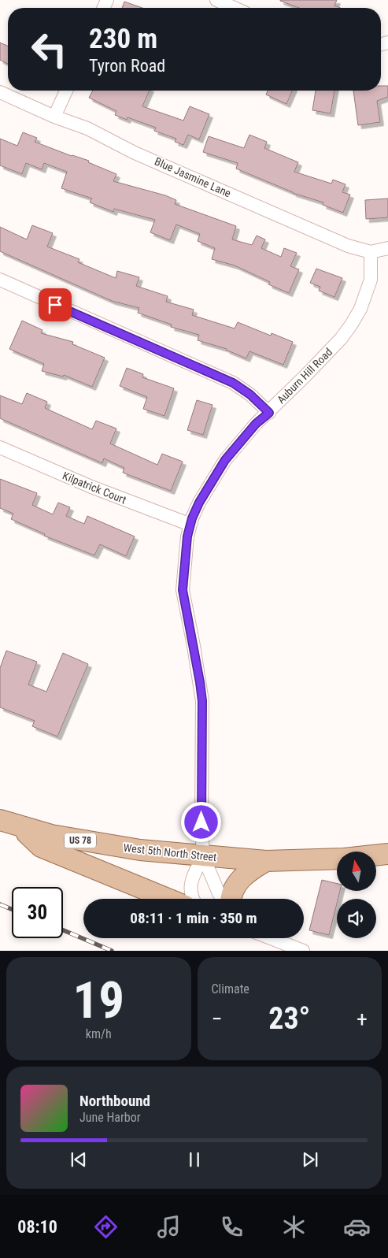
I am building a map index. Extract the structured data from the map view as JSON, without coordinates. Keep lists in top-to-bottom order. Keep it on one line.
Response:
{"streets":{"main road":["US 78","West 5th North Street"],"street":["Blue Jasmine Lane","Auburn Hill Road","Kilpatrick Court"]},"crossings":[["Blue Jasmine Lane","Auburn Hill Road"],["Auburn Hill Road","Kilpatrick Court"],["Auburn Hill Road","West 5th North Street"]],"north":"top","page":{"turn":["230 m","Tyron Road"],"limit":"30","trip":"08:11 · 1 min · 350 m","tile":[["19","km/h"],"Climate"],"heat":["−","23°","+"],"song":["Northbound","June Harbor"],"tabs":"08:10"}}
